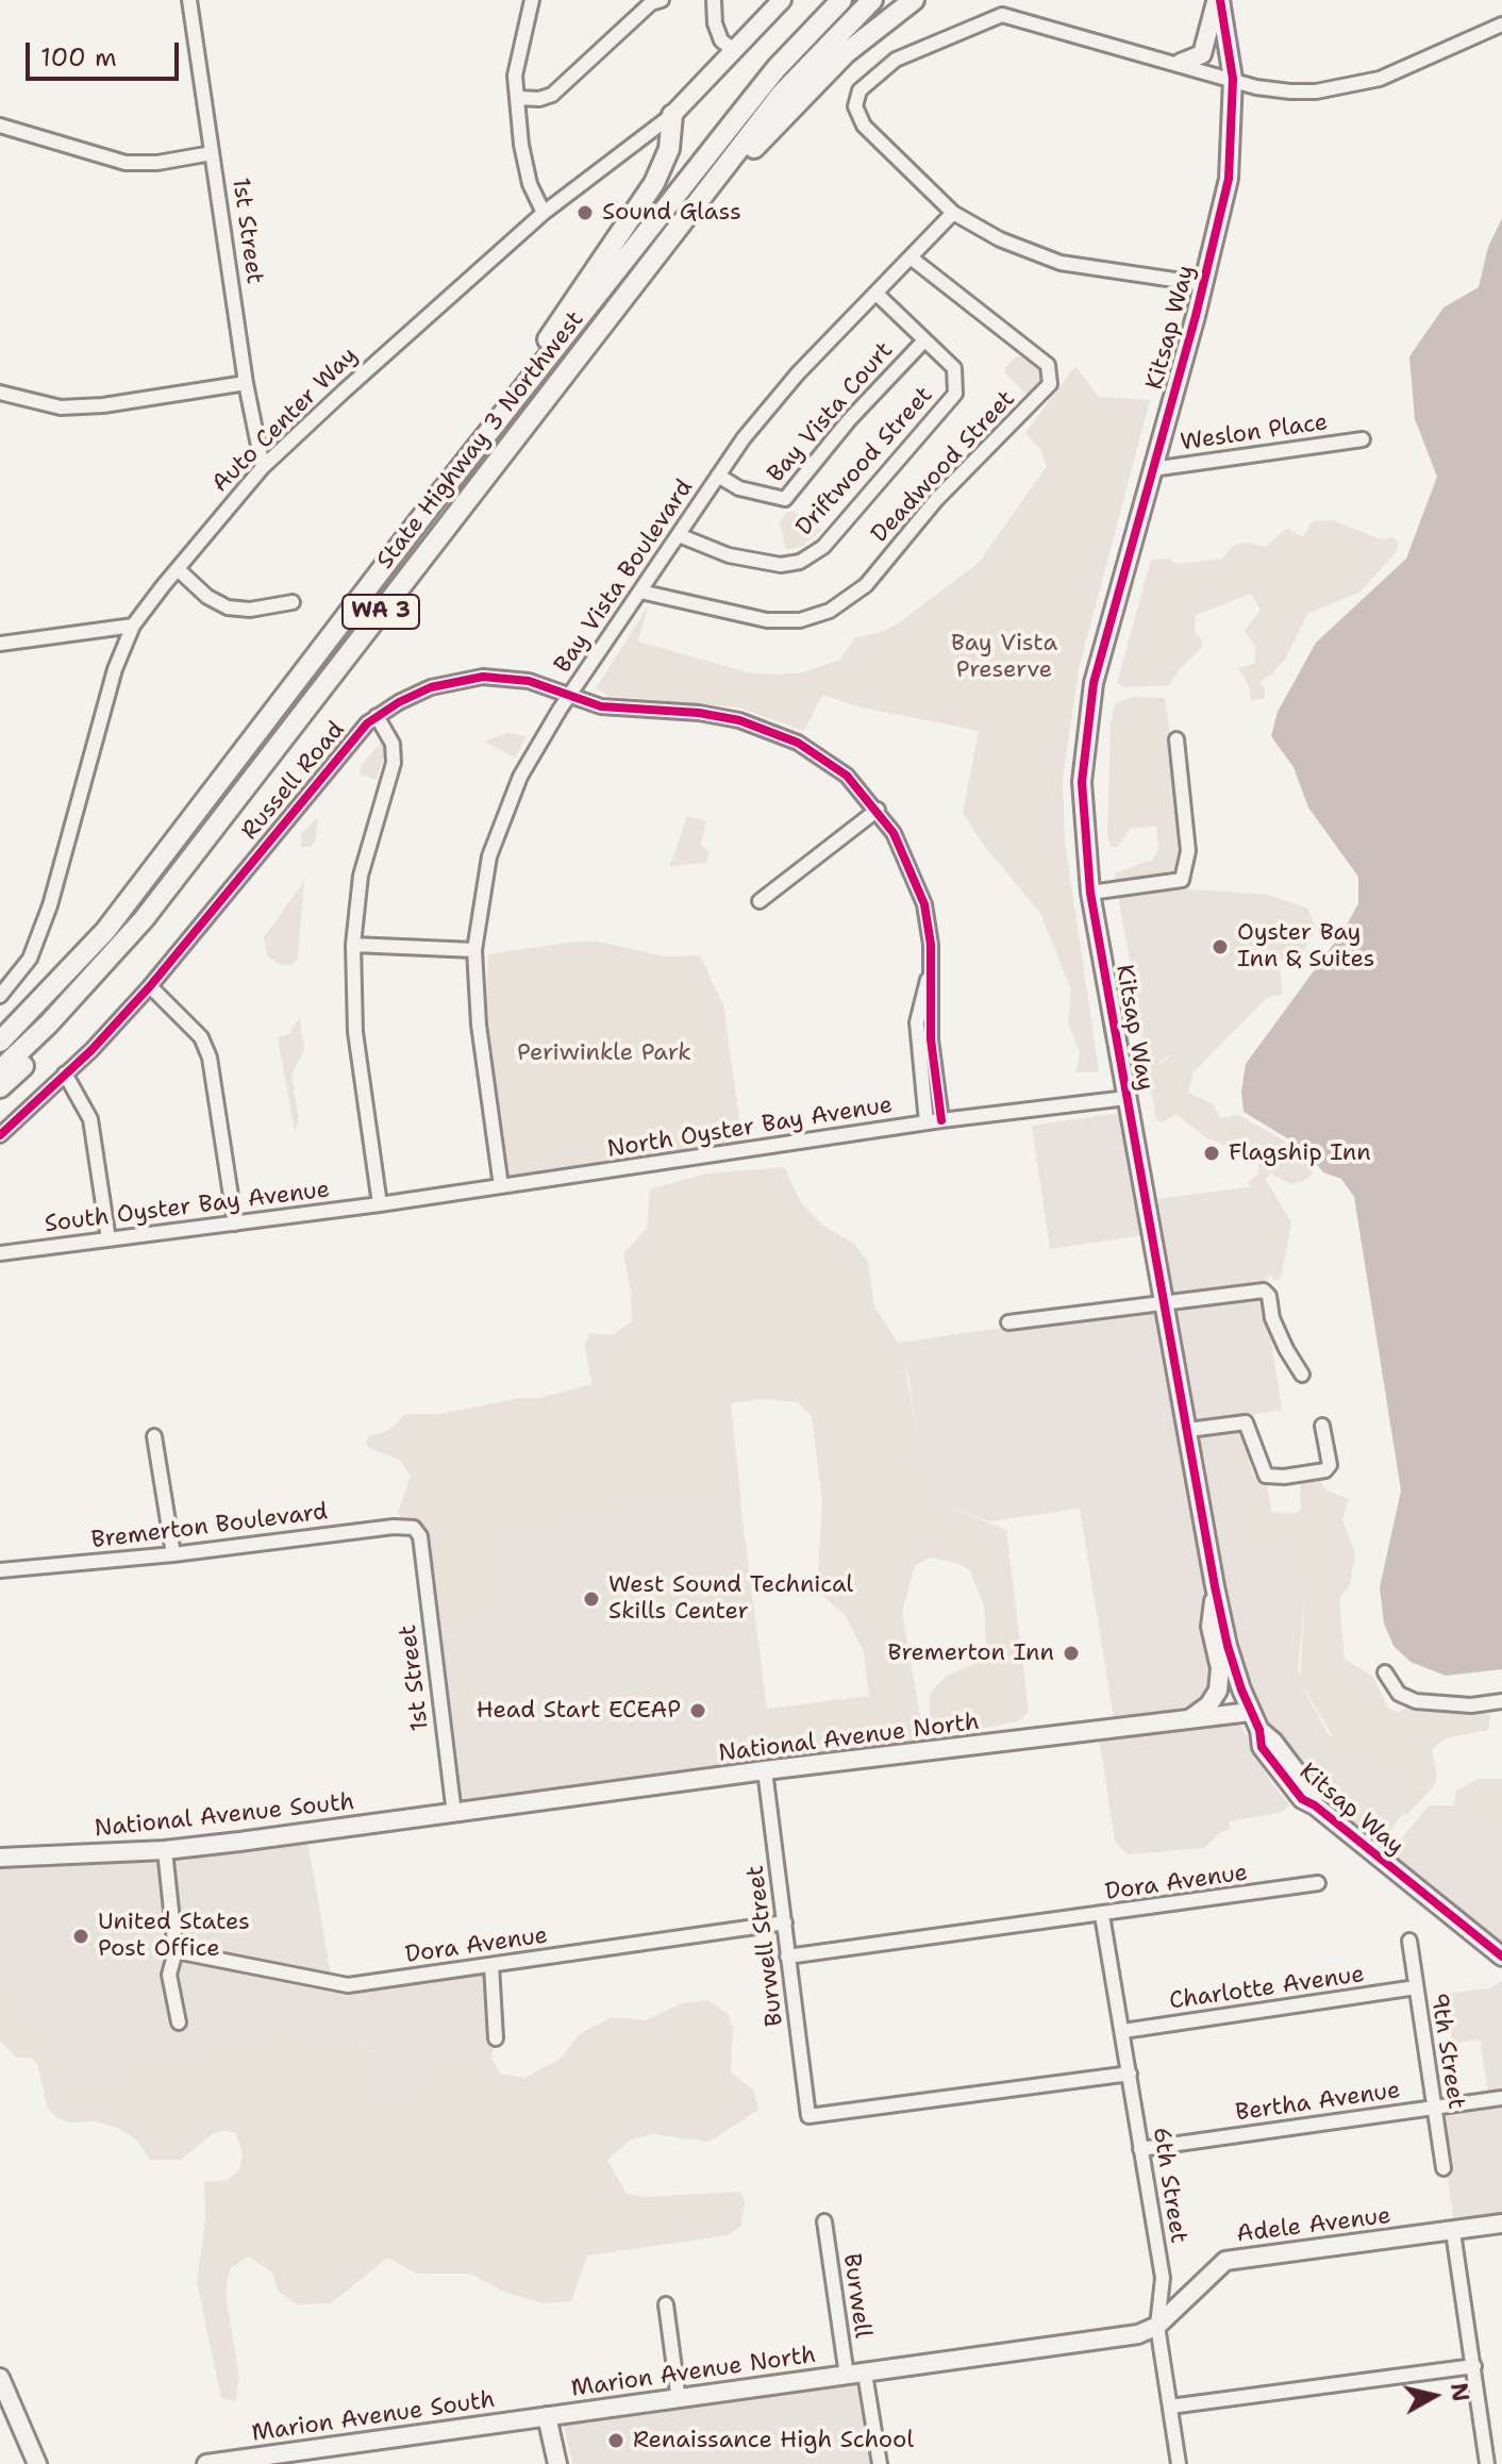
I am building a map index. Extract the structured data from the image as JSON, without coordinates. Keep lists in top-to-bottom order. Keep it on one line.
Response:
{"streets":{"highway":["State Highway 3 Northwest","WA 3"],"main road":["Kitsap Way","Auto Center Way","National Avenue North","National Avenue South","Adele Avenue","Marion Avenue North","Marion Avenue South"],"street":["1st Street","Bay Vista Court","Weslon Place","Driftwood Street","Deadwood Street","Bay Vista Boulevard","Russell Road","North Oyster Bay Avenue","South Oyster Bay Avenue","Bremerton Boulevard","Dora Avenue","Burwell Street","Charlotte Avenue","9th Street","Bertha Avenue","6th Street","Burwell"]},"crossings":[["1st Street","Auto Center Way"],["1st Street","Bremerton Boulevard"],["1st Street","National Avenue North"],["1st Street","National Avenue South"],["Kitsap Way","Weslon Place"],["Kitsap Way","North Oyster Bay Avenue"],["Kitsap Way","National Avenue North"],["Bay Vista Court","Driftwood Street"],["Bay Vista Court","Bay Vista Boulevard"],["Driftwood Street","Bay Vista Boulevard"],["Deadwood Street","Bay Vista Boulevard"],["Bay Vista Boulevard","Russell Road"],["Bay Vista Boulevard","North Oyster Bay Avenue"],["Russell Road","North Oyster Bay Avenue"],["North Oyster Bay Avenue","South Oyster Bay Avenue"],["National Avenue North","National Avenue South"],["National Avenue North","Burwell Street"],["Dora Avenue","Burwell Street"],["Dora Avenue","6th Street"],["Burwell Street","6th Street"],["Charlotte Avenue","9th Street"],["Charlotte Avenue","6th Street"],["9th Street","Bertha Avenue"],["Bertha Avenue","6th Street"],["6th Street","Adele Avenue"],["6th Street","Marion Avenue North"],["Adele Avenue","Marion Avenue North"],["Burwell","Marion Avenue North"],["Marion Avenue North","Marion Avenue South"]],"parks":["Bay Vista Preserve","Periwinkle Park"],"places":["Sound Glass","Oyster Bay Inn & Suites","Flagship Inn","West Sound Technical Skills Center","Bremerton Inn","Head Start ECEAP","United States Post Office","Renaissance High School"],"scale_bar":"100 m","north":"right"}
